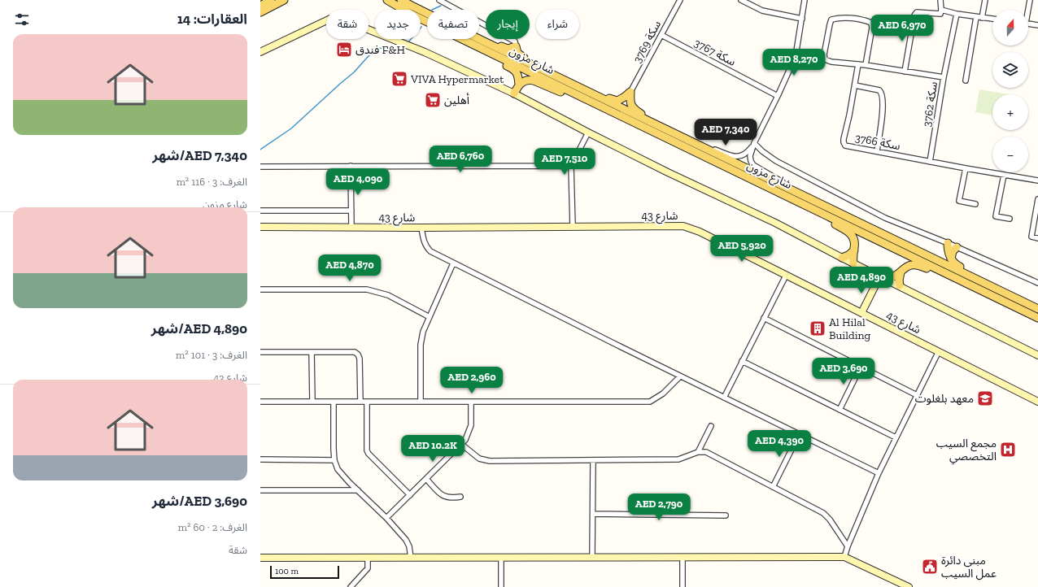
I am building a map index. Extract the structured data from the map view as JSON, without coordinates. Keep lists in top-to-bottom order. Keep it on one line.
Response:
{"streets":{"main road":["شارع مزون"],"street":["سكة 3769","سكة 3767","سكة 3762","سكة 3766","شارع 43"]},"crossings":[["سكة 3769","سكة 3767"],["سكة 3762","سكة 3766"]],"places":{"hotel":["فندق F&H"],"supermarket":["VIVA Hypermarket","أهلين"],"building":["Al Hilal Building"],"school or university":["معهد بلغلوت"],"hospital":["مجمع السيب التخصصي"],"public building":["مبنى دائرة عمل السيب"]},"scale_bar":"100 m","north":"top","page":{"heading":"العقارات: 14","map_buttons":["+","−"],"chip":["شراء","إيجار","تصفية","جديد","شقة"],"price":["AED 6,970","AED 8,270","AED 7,340","AED 6,760","AED 7,510","AED 4,090","AED 5,920","AED 4,870","AED 4,890","AED 3,690","AED 2,960","AED 4,390","AED 10.2K","AED 2,790"],"list":[{"name":"AED 7,340/شهر","note":"الغرف: 3 · 116 m² · شارع مزون"},{"name":"AED 4,890/شهر","note":"الغرف: 3 · 101 m² · شارع 43"},{"name":"AED 3,690/شهر","note":"الغرف: 2 · 60 m² · شقة"}],"scale":"100 m"}}
